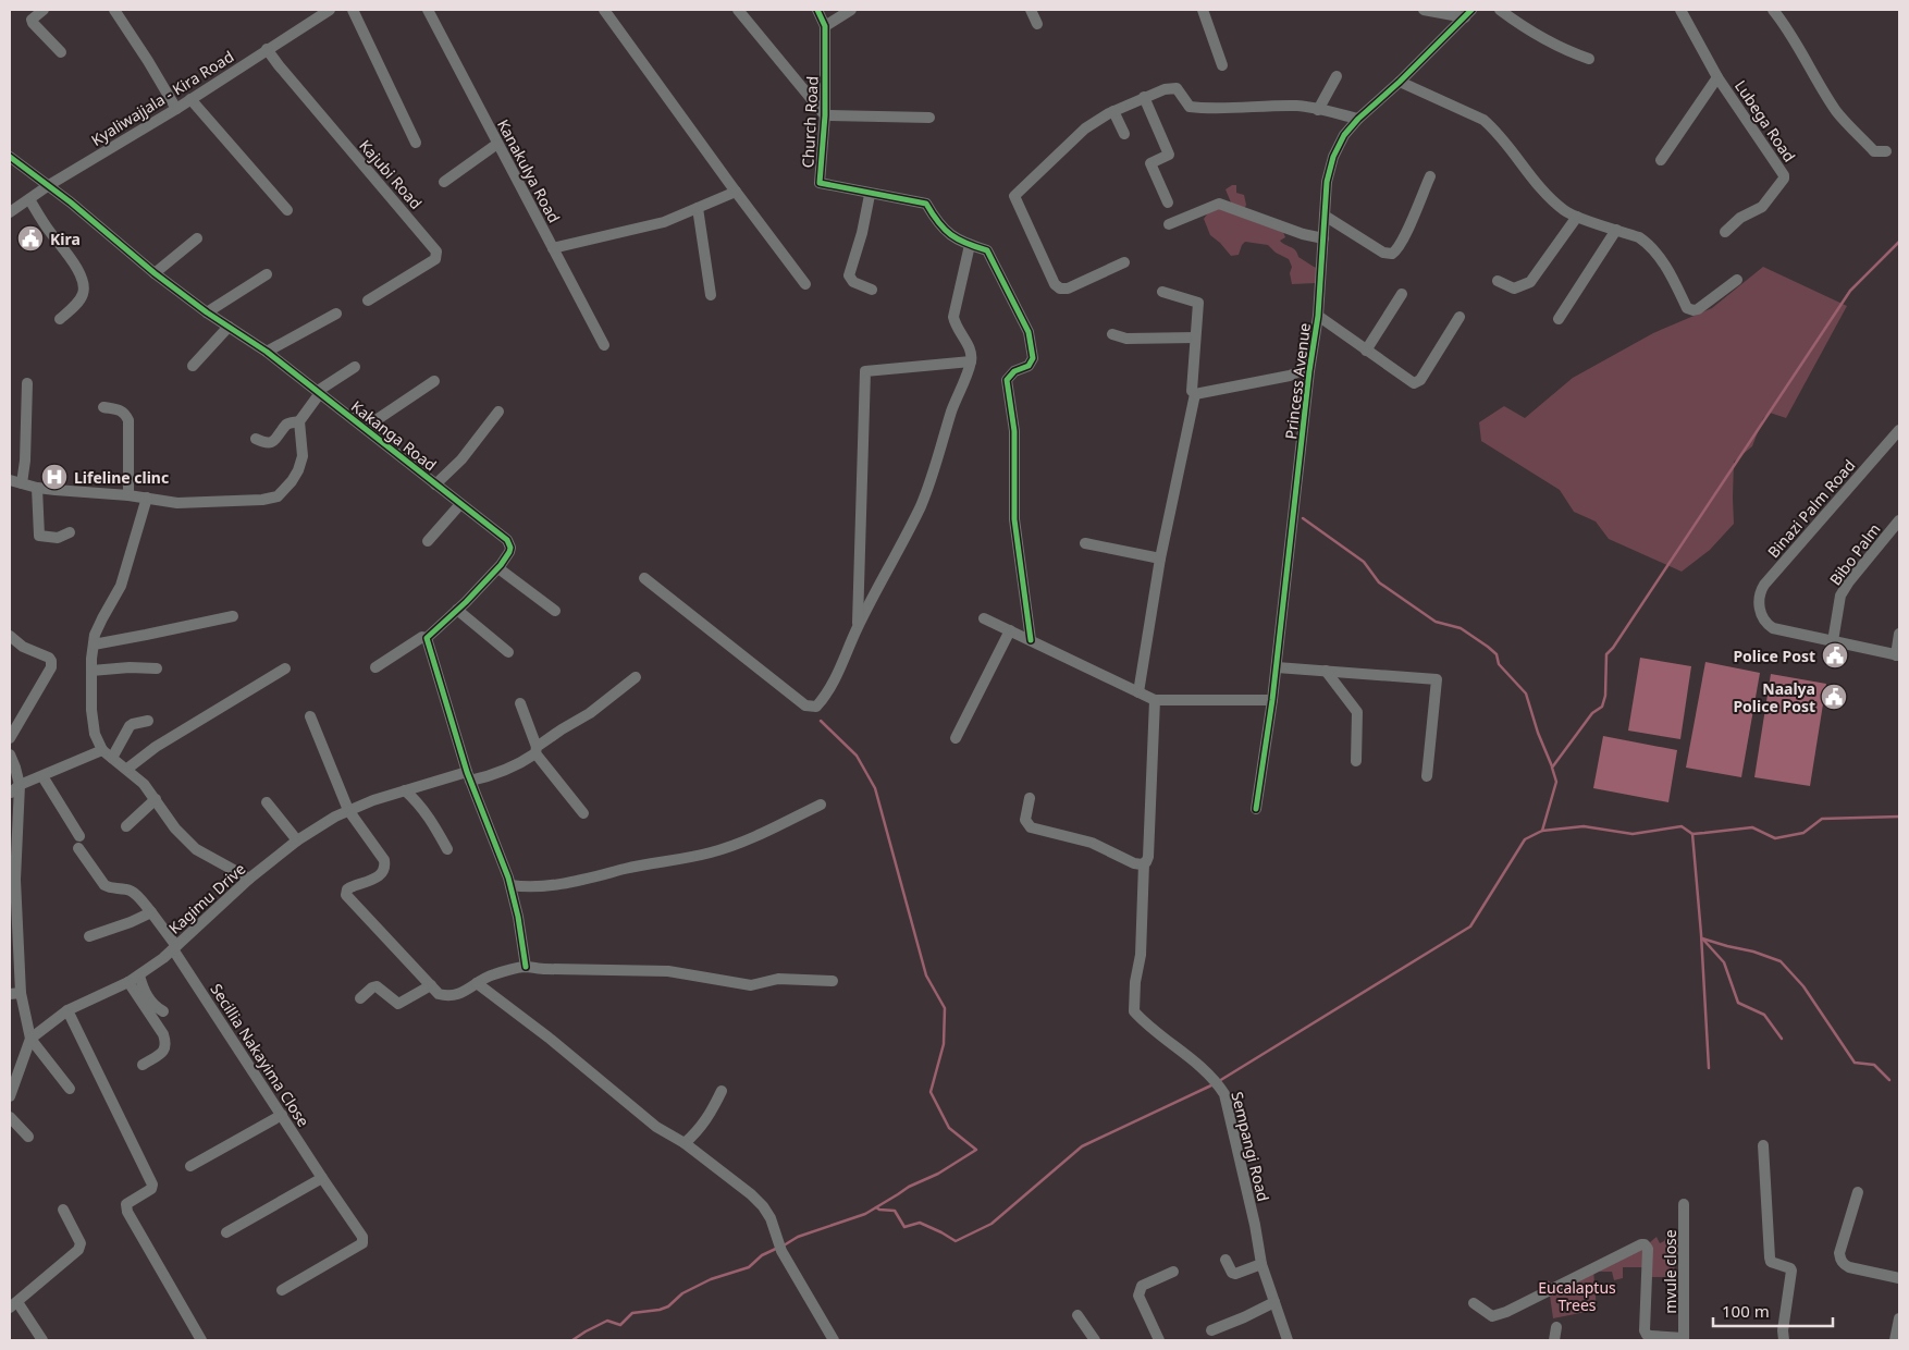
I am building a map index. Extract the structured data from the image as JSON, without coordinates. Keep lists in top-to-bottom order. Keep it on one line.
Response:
{"streets":{"street":["Kyaliwajjala - Kira Road","Lubega Road","Church Road","Kanakulya Road","Kajubi Road","Princess Avenue","Kakanga Road","Binazi Palm Road","Bibo Palm","Kagimu Drive","Secillia Nakayima Close","Sempangi Road","mvule close"]},"crossings":[["Kyaliwajjala - Kira Road","Kajubi Road"],["Kyaliwajjala - Kira Road","Kakanga Road"],["Binazi Palm Road","Bibo Palm"],["Kagimu Drive","Secillia Nakayima Close"]],"parks":["Eucalaptus Trees"],"places":{"public building":["Kira","Police Post","Naalya Police Post"],"hospital":["Lifeline clinc"]},"scale_bar":"100 m"}
